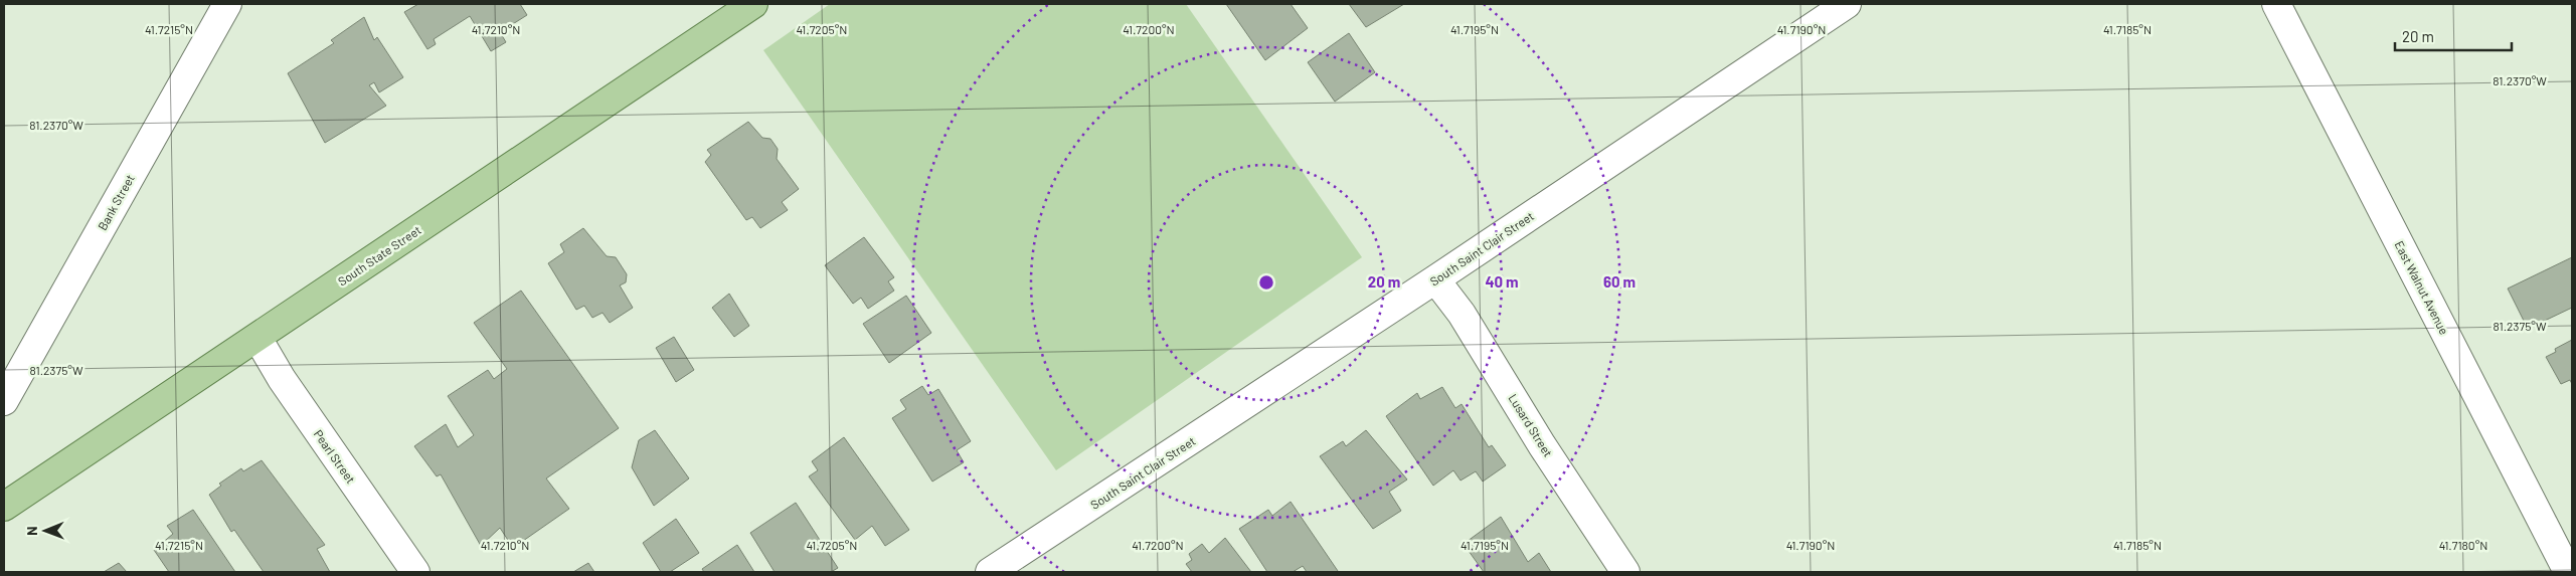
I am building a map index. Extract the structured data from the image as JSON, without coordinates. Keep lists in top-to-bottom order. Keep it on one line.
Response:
{"streets":{"main road":["South State Street"],"street":["Bank Street","South Saint Clair Street","East Walnut Avenue","Lusard Street","Pearl Street"]},"crossings":[["South Saint Clair Street","Lusard Street"],["South State Street","Pearl Street"]],"scale_bar":"20 m","north":"left","coordinates":["41.7215°N","41.7210°N","41.7205°N","41.7200°N","41.7195°N","41.7190°N","41.7185°N","81.2370°W","81.2375°W","41.7180°N"],"rings":["20 m","40 m","60 m"]}
